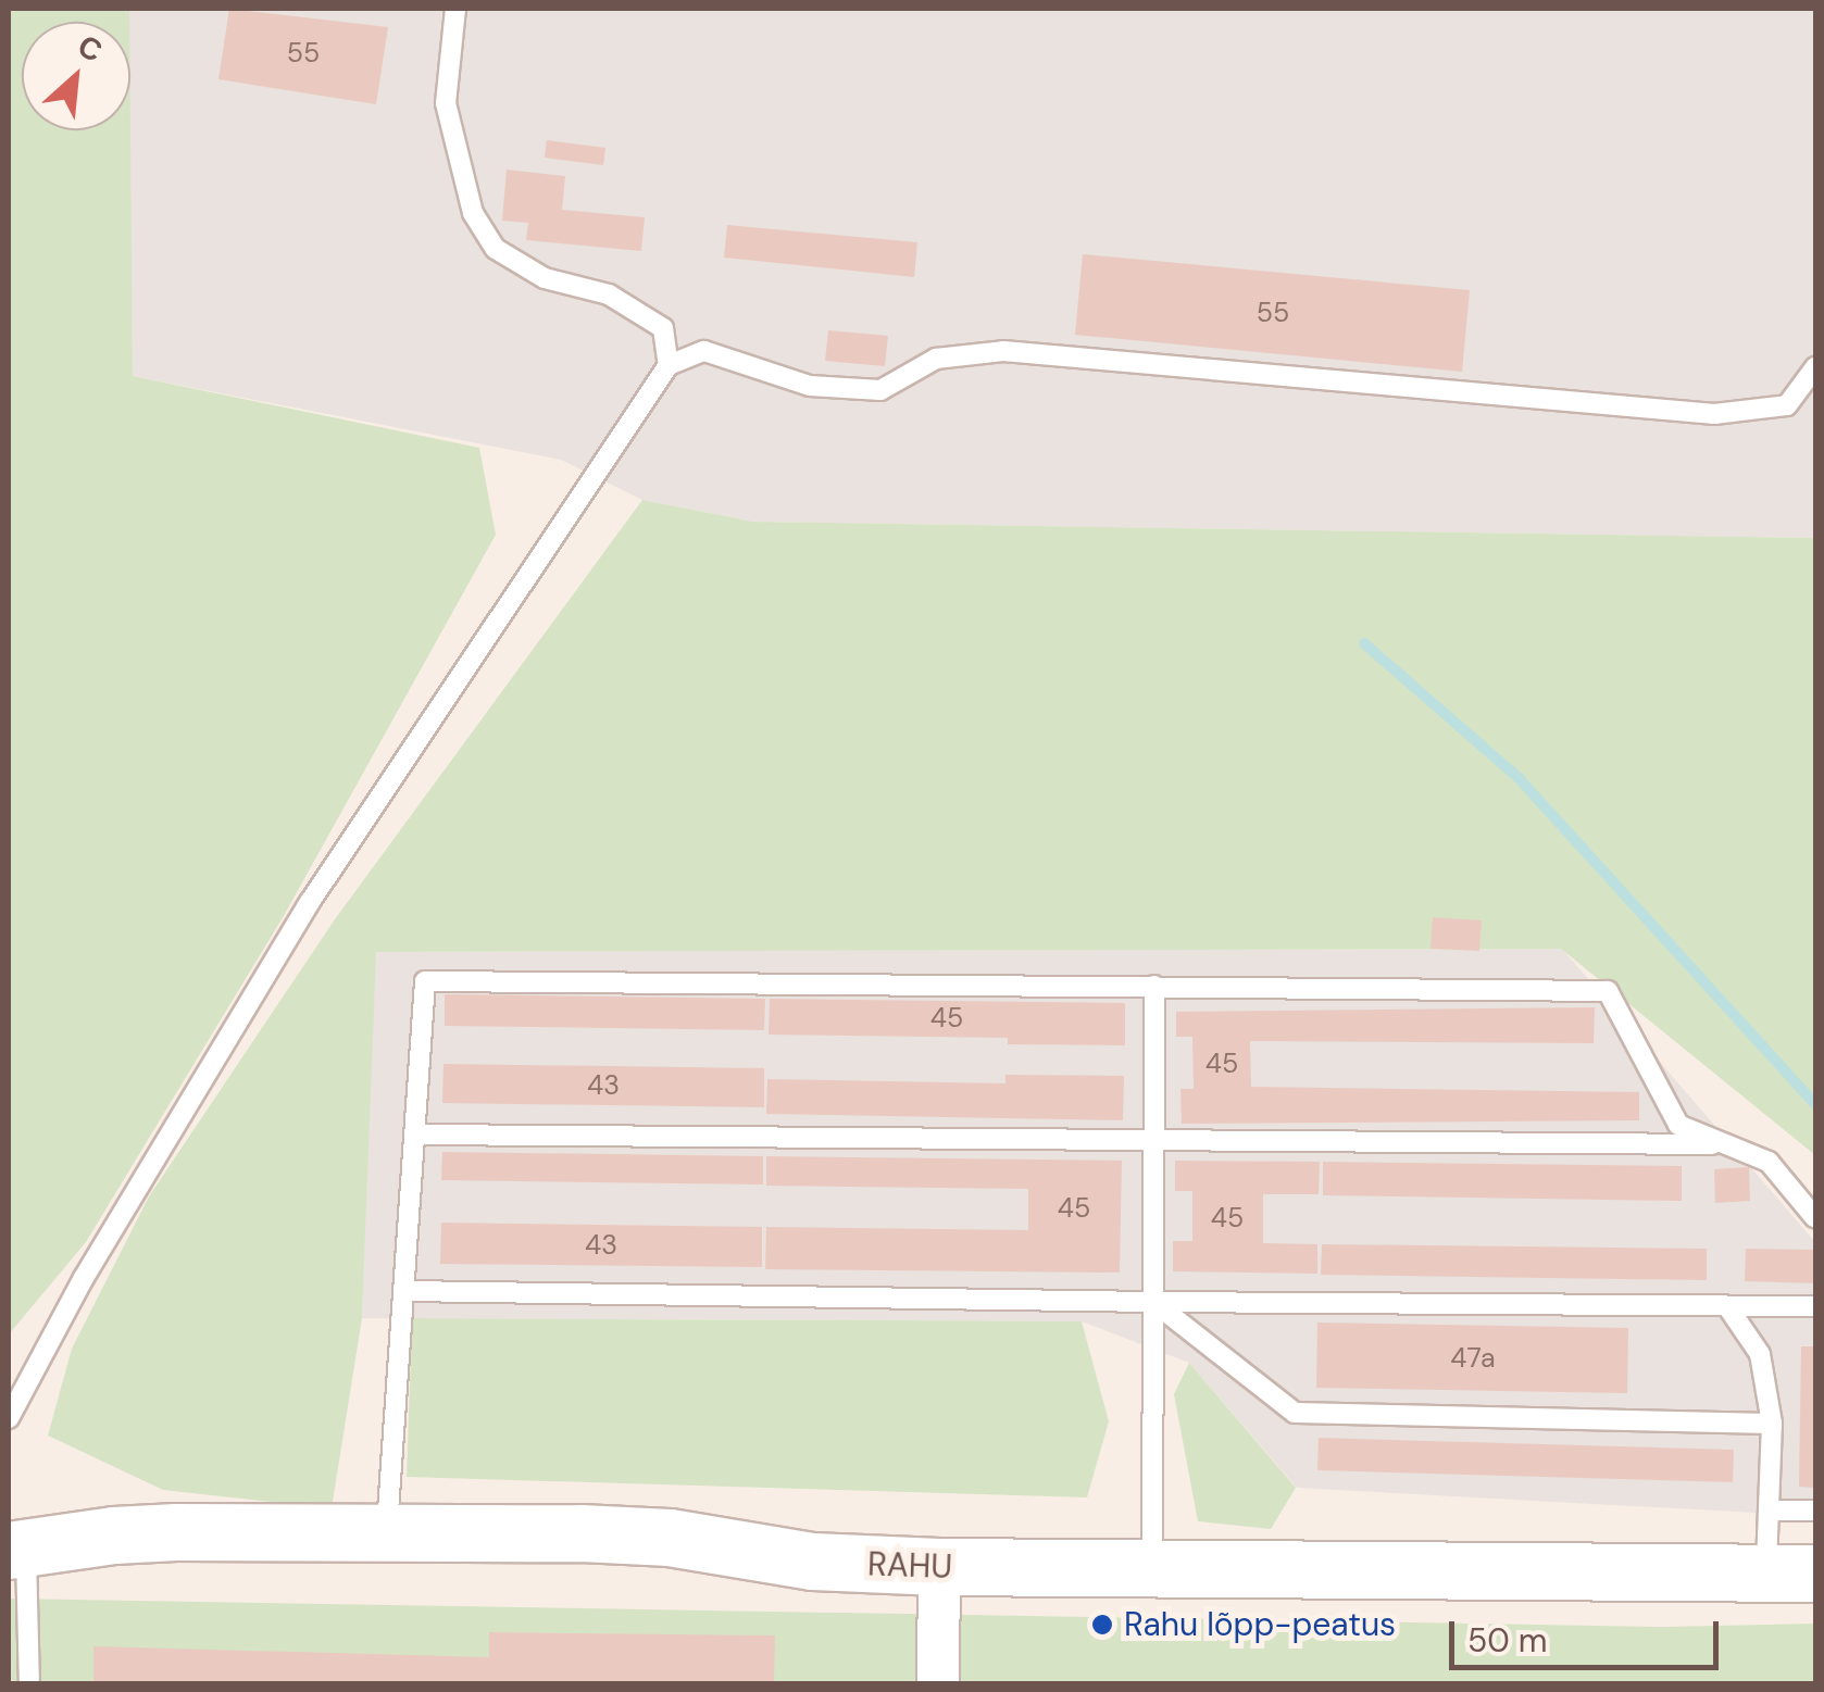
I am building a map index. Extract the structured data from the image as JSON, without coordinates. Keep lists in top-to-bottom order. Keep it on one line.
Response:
{"streets":{"main road":["RAHU"]},"places":["Rahu lõpp-peatus"],"house_numbers":["55","55","45","45","43","45","45","43","47a"],"scale_bar":"50 m","north":"top right"}
